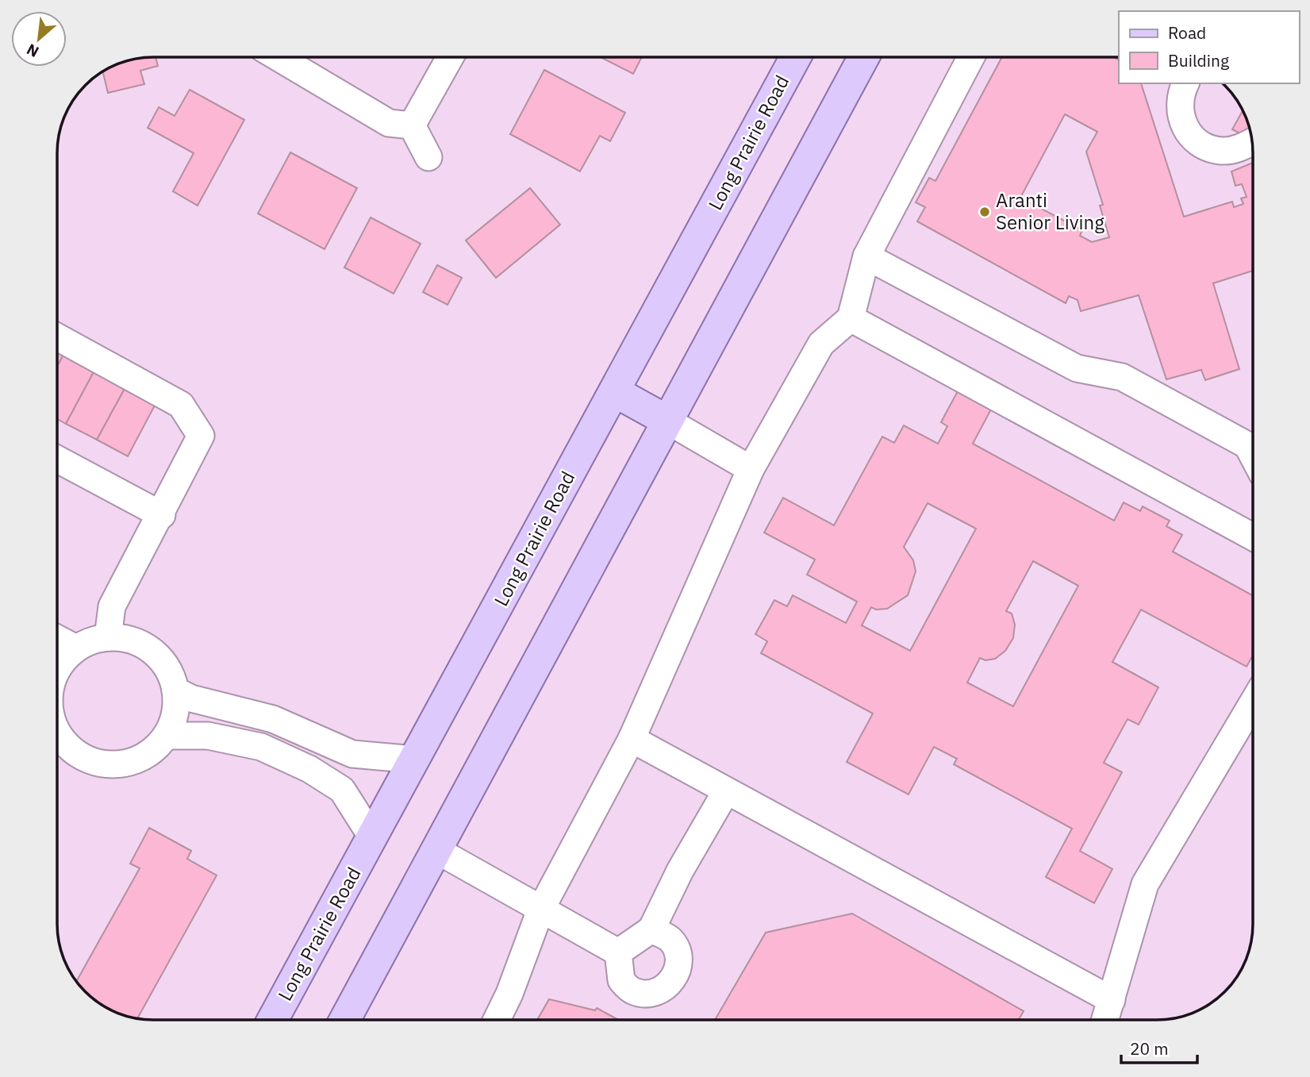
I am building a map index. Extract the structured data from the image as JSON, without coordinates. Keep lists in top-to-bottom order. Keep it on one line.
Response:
{"streets":{"main road":["Long Prairie Road"]},"places":["Aranti Senior Living"],"legend":["Road","Building"],"scale_bar":"20 m","north":"bottom left"}
